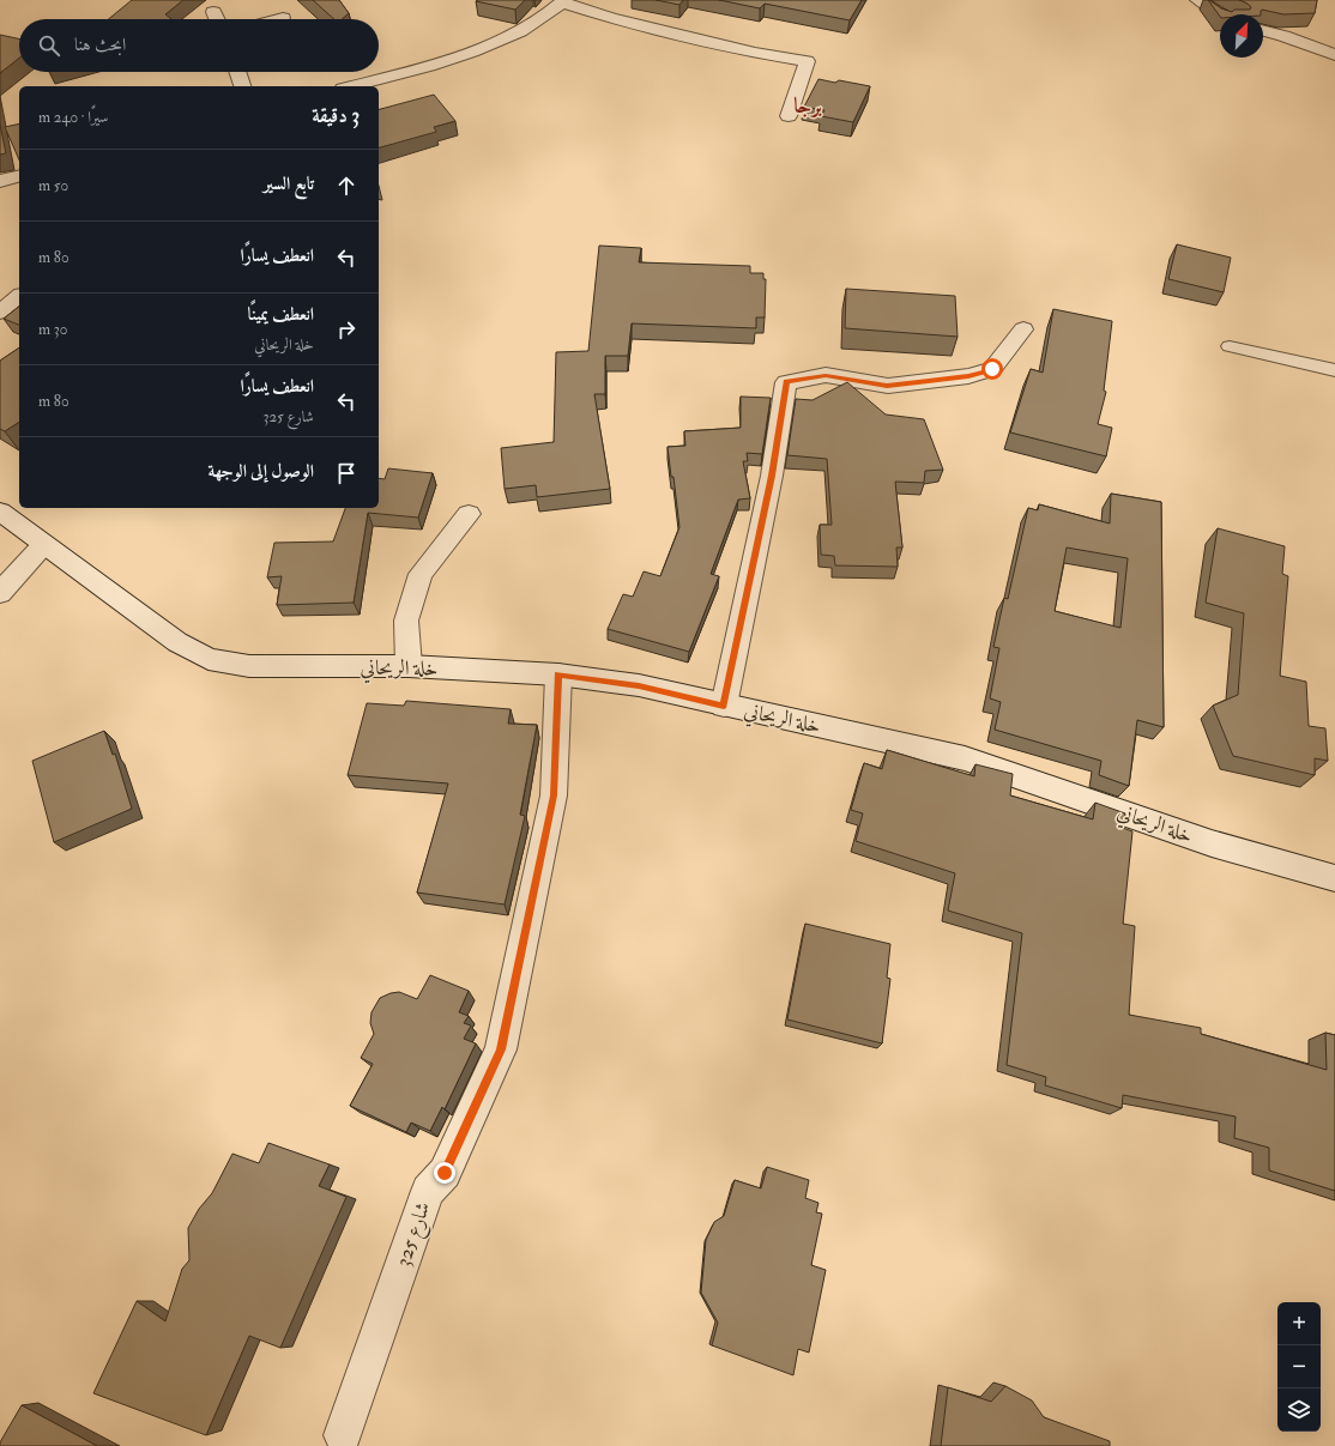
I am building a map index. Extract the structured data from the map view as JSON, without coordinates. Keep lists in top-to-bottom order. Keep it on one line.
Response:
{"streets":{"street":["خلة الريحاني","شارع 325"]},"crossings":[["خلة الريحاني","شارع 325"]],"districts":["برجا"],"north":"top right","page":{"search":"ابحث هنا","heading":["3 دقيقة","سيرًا · 240 m"],"list":[["تابع السير","50 m"],["انعطف يسارًا","80 m"],["انعطف يمينًا","خلة الريحاني","30 m"],["انعطف يسارًا","شارع 325","80 m"],"الوصول إلى الوجهة"],"map_buttons":["+","−"]}}
